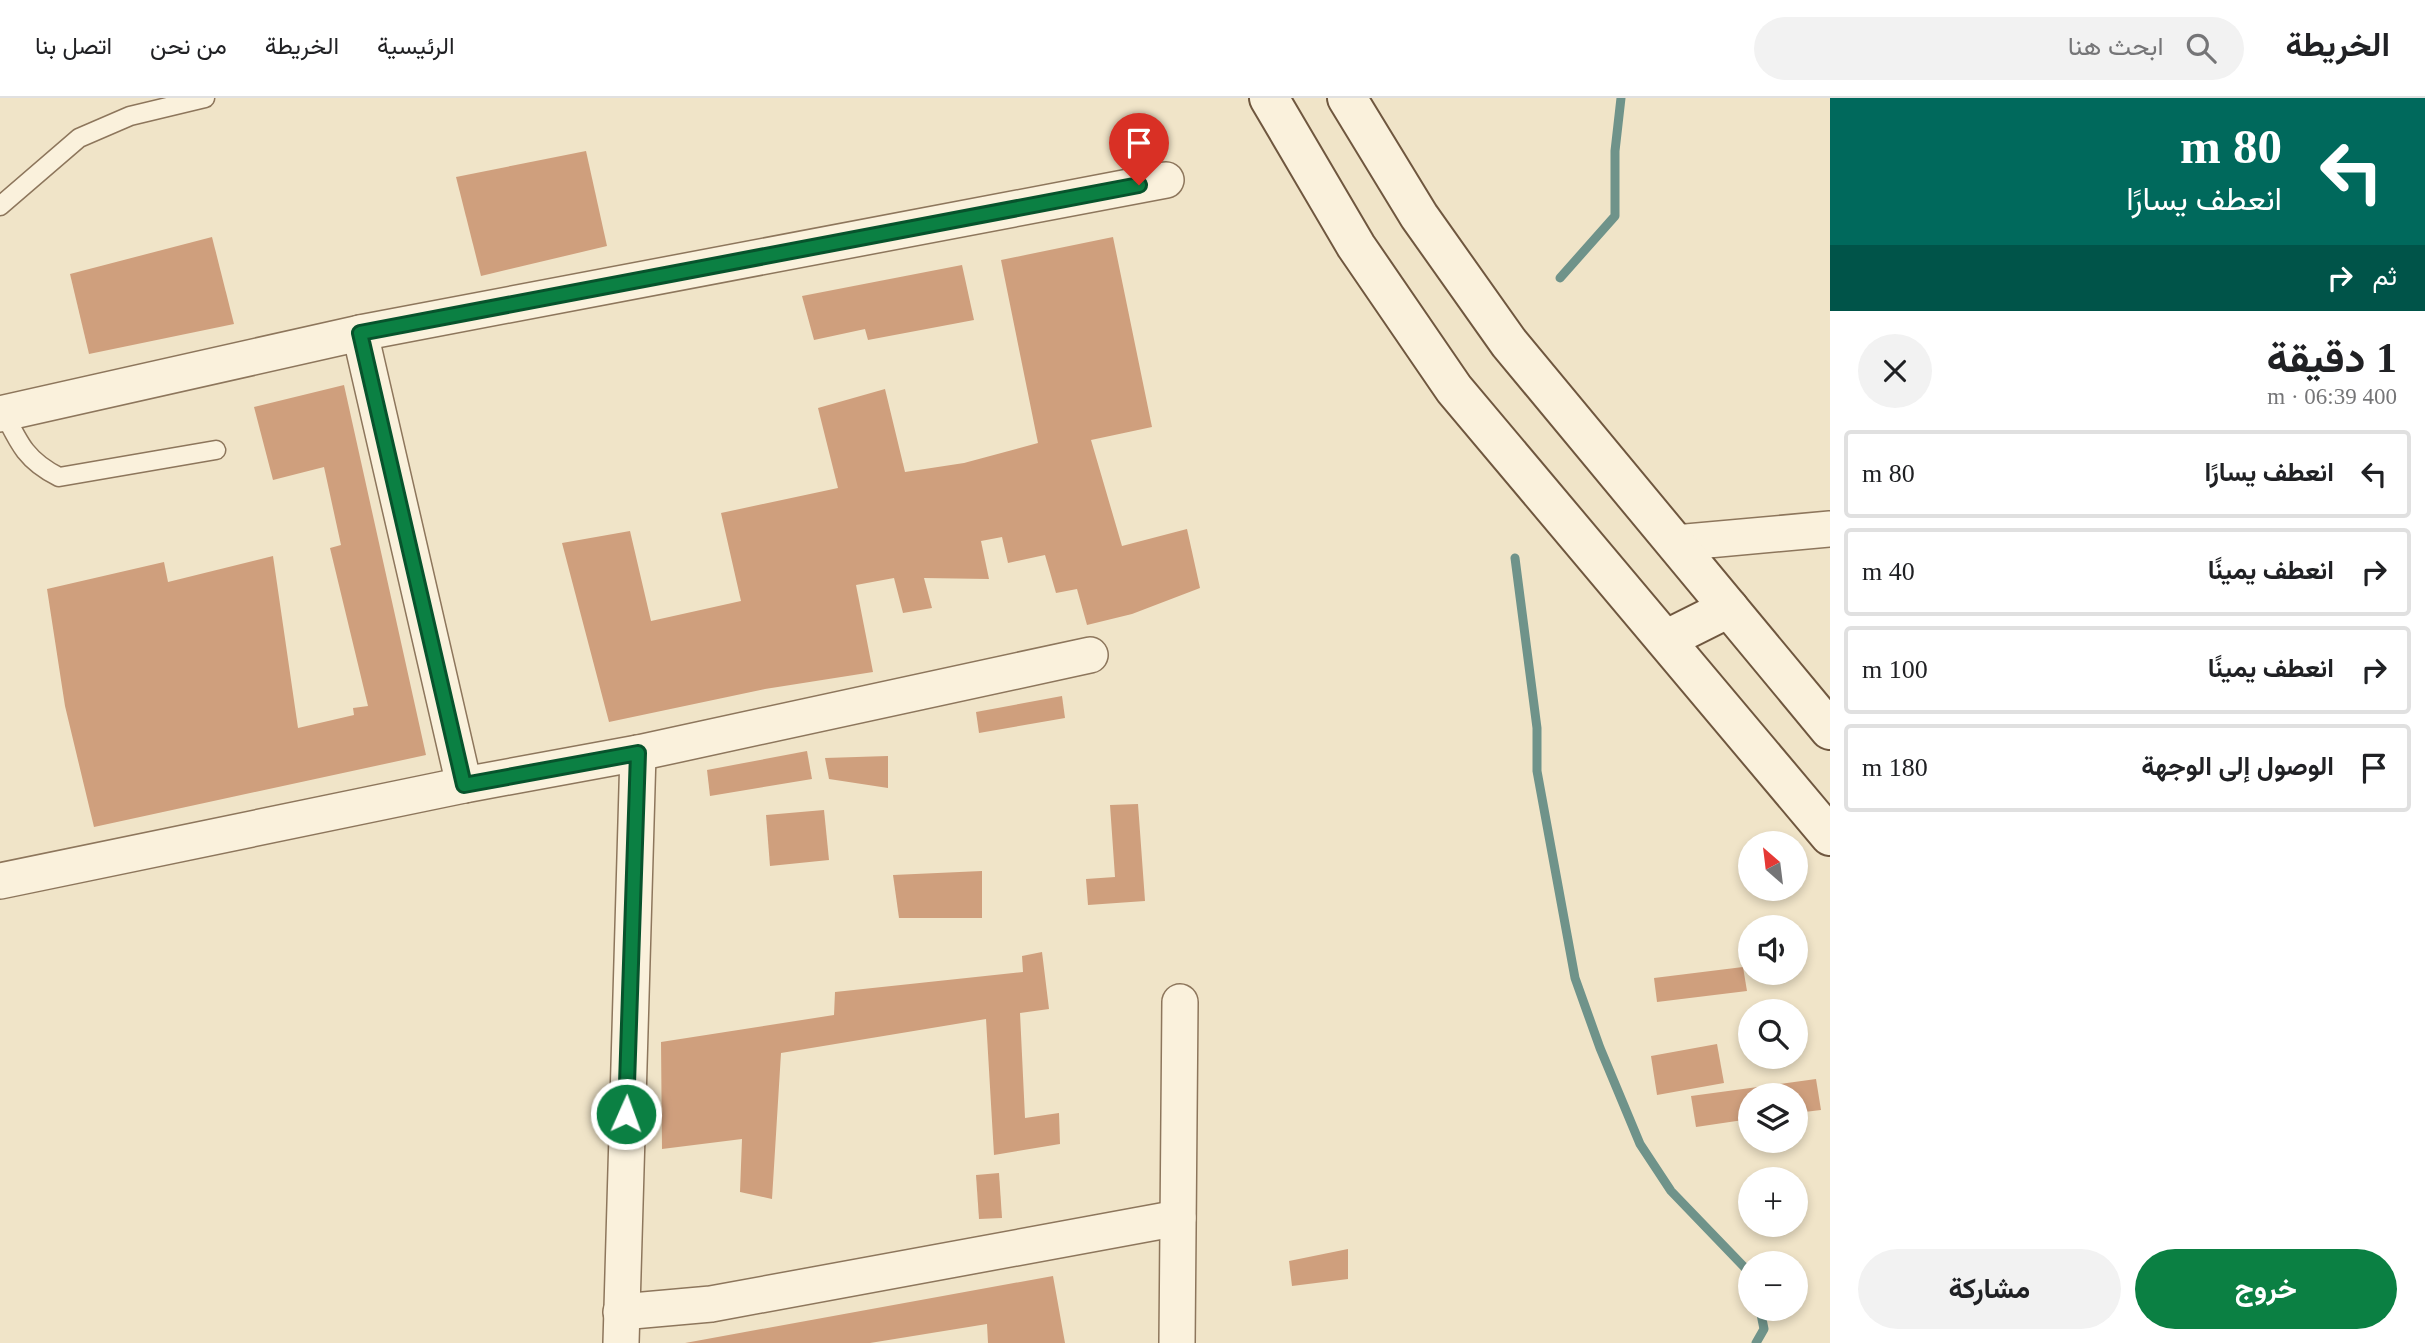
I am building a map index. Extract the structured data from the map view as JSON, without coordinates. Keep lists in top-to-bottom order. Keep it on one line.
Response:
{"north":"top left","page":{"header":"الخريطة","search":"ابحث هنا","nav":["الرئيسية","الخريطة","من نحن","اتصل بنا"],"turn":["80 m","انعطف يسارًا"],"then":"ثم","heading":["1 دقيقة","400 m · 06:39"],"list":[{"name":"انعطف يسارًا","value":"80 m"},{"name":"انعطف يمينًا","value":"40 m"},{"name":"انعطف يمينًا","value":"100 m"},{"name":"الوصول إلى الوجهة","value":"180 m"}],"map_buttons":["+","−"],"buttons":["خروج","مشاركة"]}}
